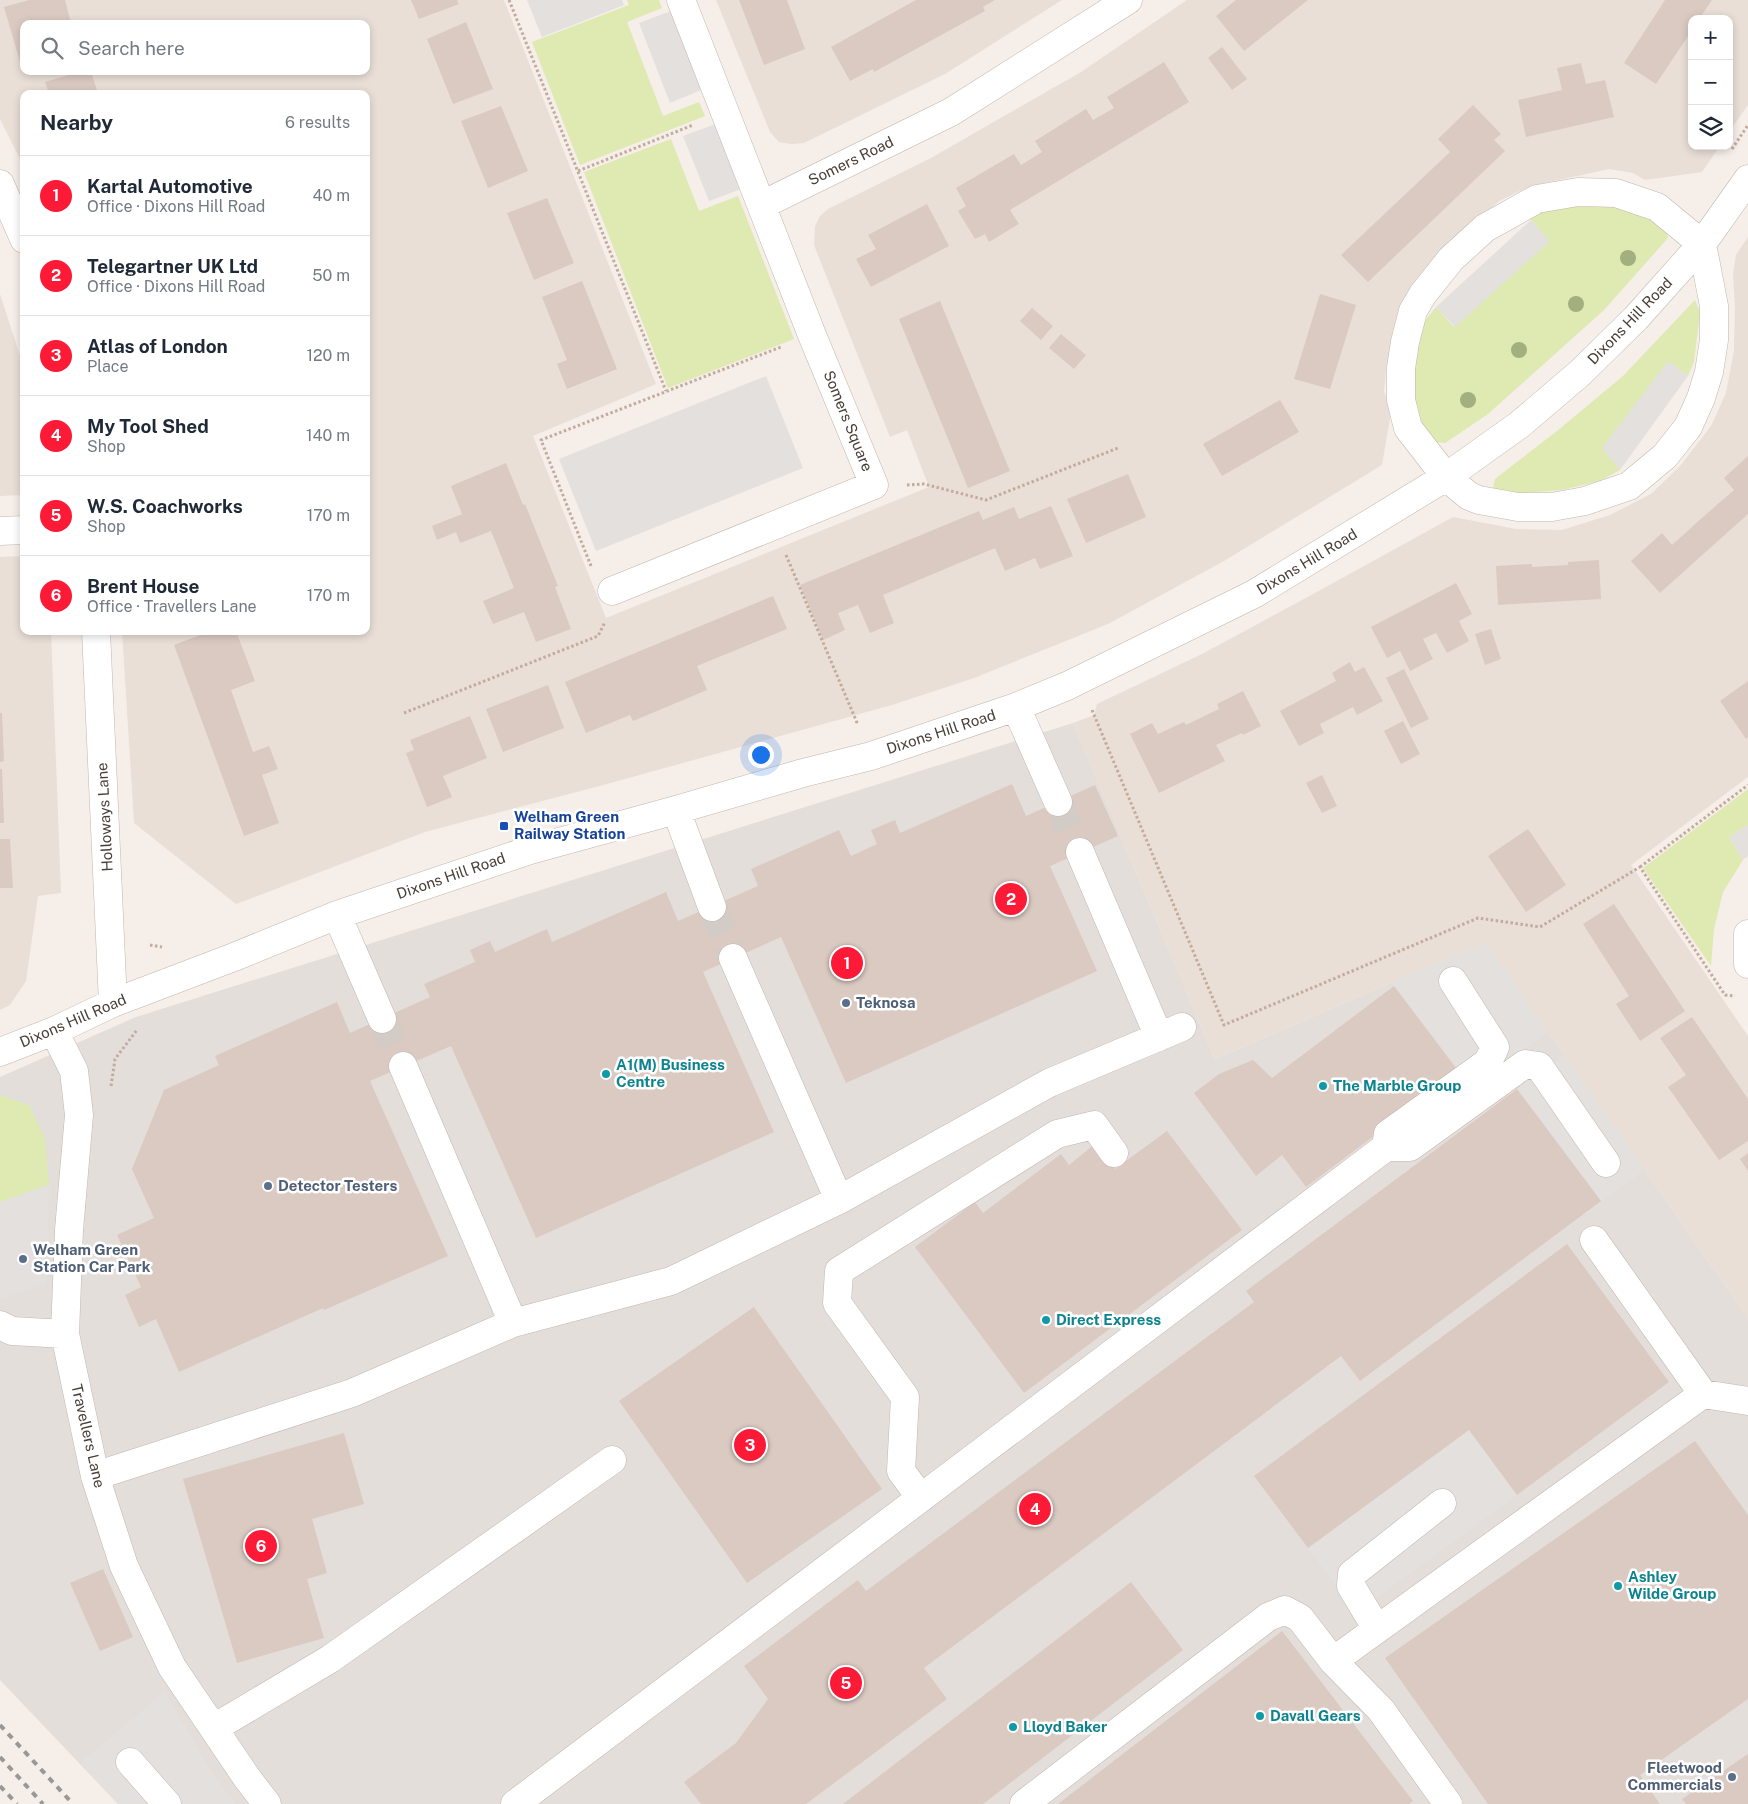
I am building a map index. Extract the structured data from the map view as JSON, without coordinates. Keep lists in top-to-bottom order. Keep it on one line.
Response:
{"streets":{"street":["Somers Road","Dixons Hill Road","Somers Square","Holloways Lane","Travellers Lane"]},"crossings":[["Somers Road","Somers Square"],["Dixons Hill Road","Holloways Lane"],["Dixons Hill Road","Travellers Lane"]],"places":{"transit":["Welham Green Railway Station"],"other":["Teknosa","A1(M) Business Centre","The Marble Group","Detector Testers","Welham Green Station Car Park","Direct Express","Ashley Wilde Group","Davall Gears","Lloyd Baker","Fleetwood Commercials"]},"page":{"map_buttons":["+","−"],"search":"Search here","heading":["Nearby","6 results"],"list":[{"mark":"1","name":"Kartal Automotive","note":"Office · Dixons Hill Road","value":"40 m"},{"mark":"2","name":"Telegartner UK Ltd","note":"Office · Dixons Hill Road","value":"50 m"},{"mark":"3","name":"Atlas of London","note":"Place","value":"120 m"},{"mark":"4","name":"My Tool Shed","note":"Shop","value":"140 m"},{"mark":"5","name":"W.S. Coachworks","note":"Shop","value":"170 m"},{"mark":"6","name":"Brent House","note":"Office · Travellers Lane","value":"170 m"}],"pins":["2","1","3","4","6","5"]}}
